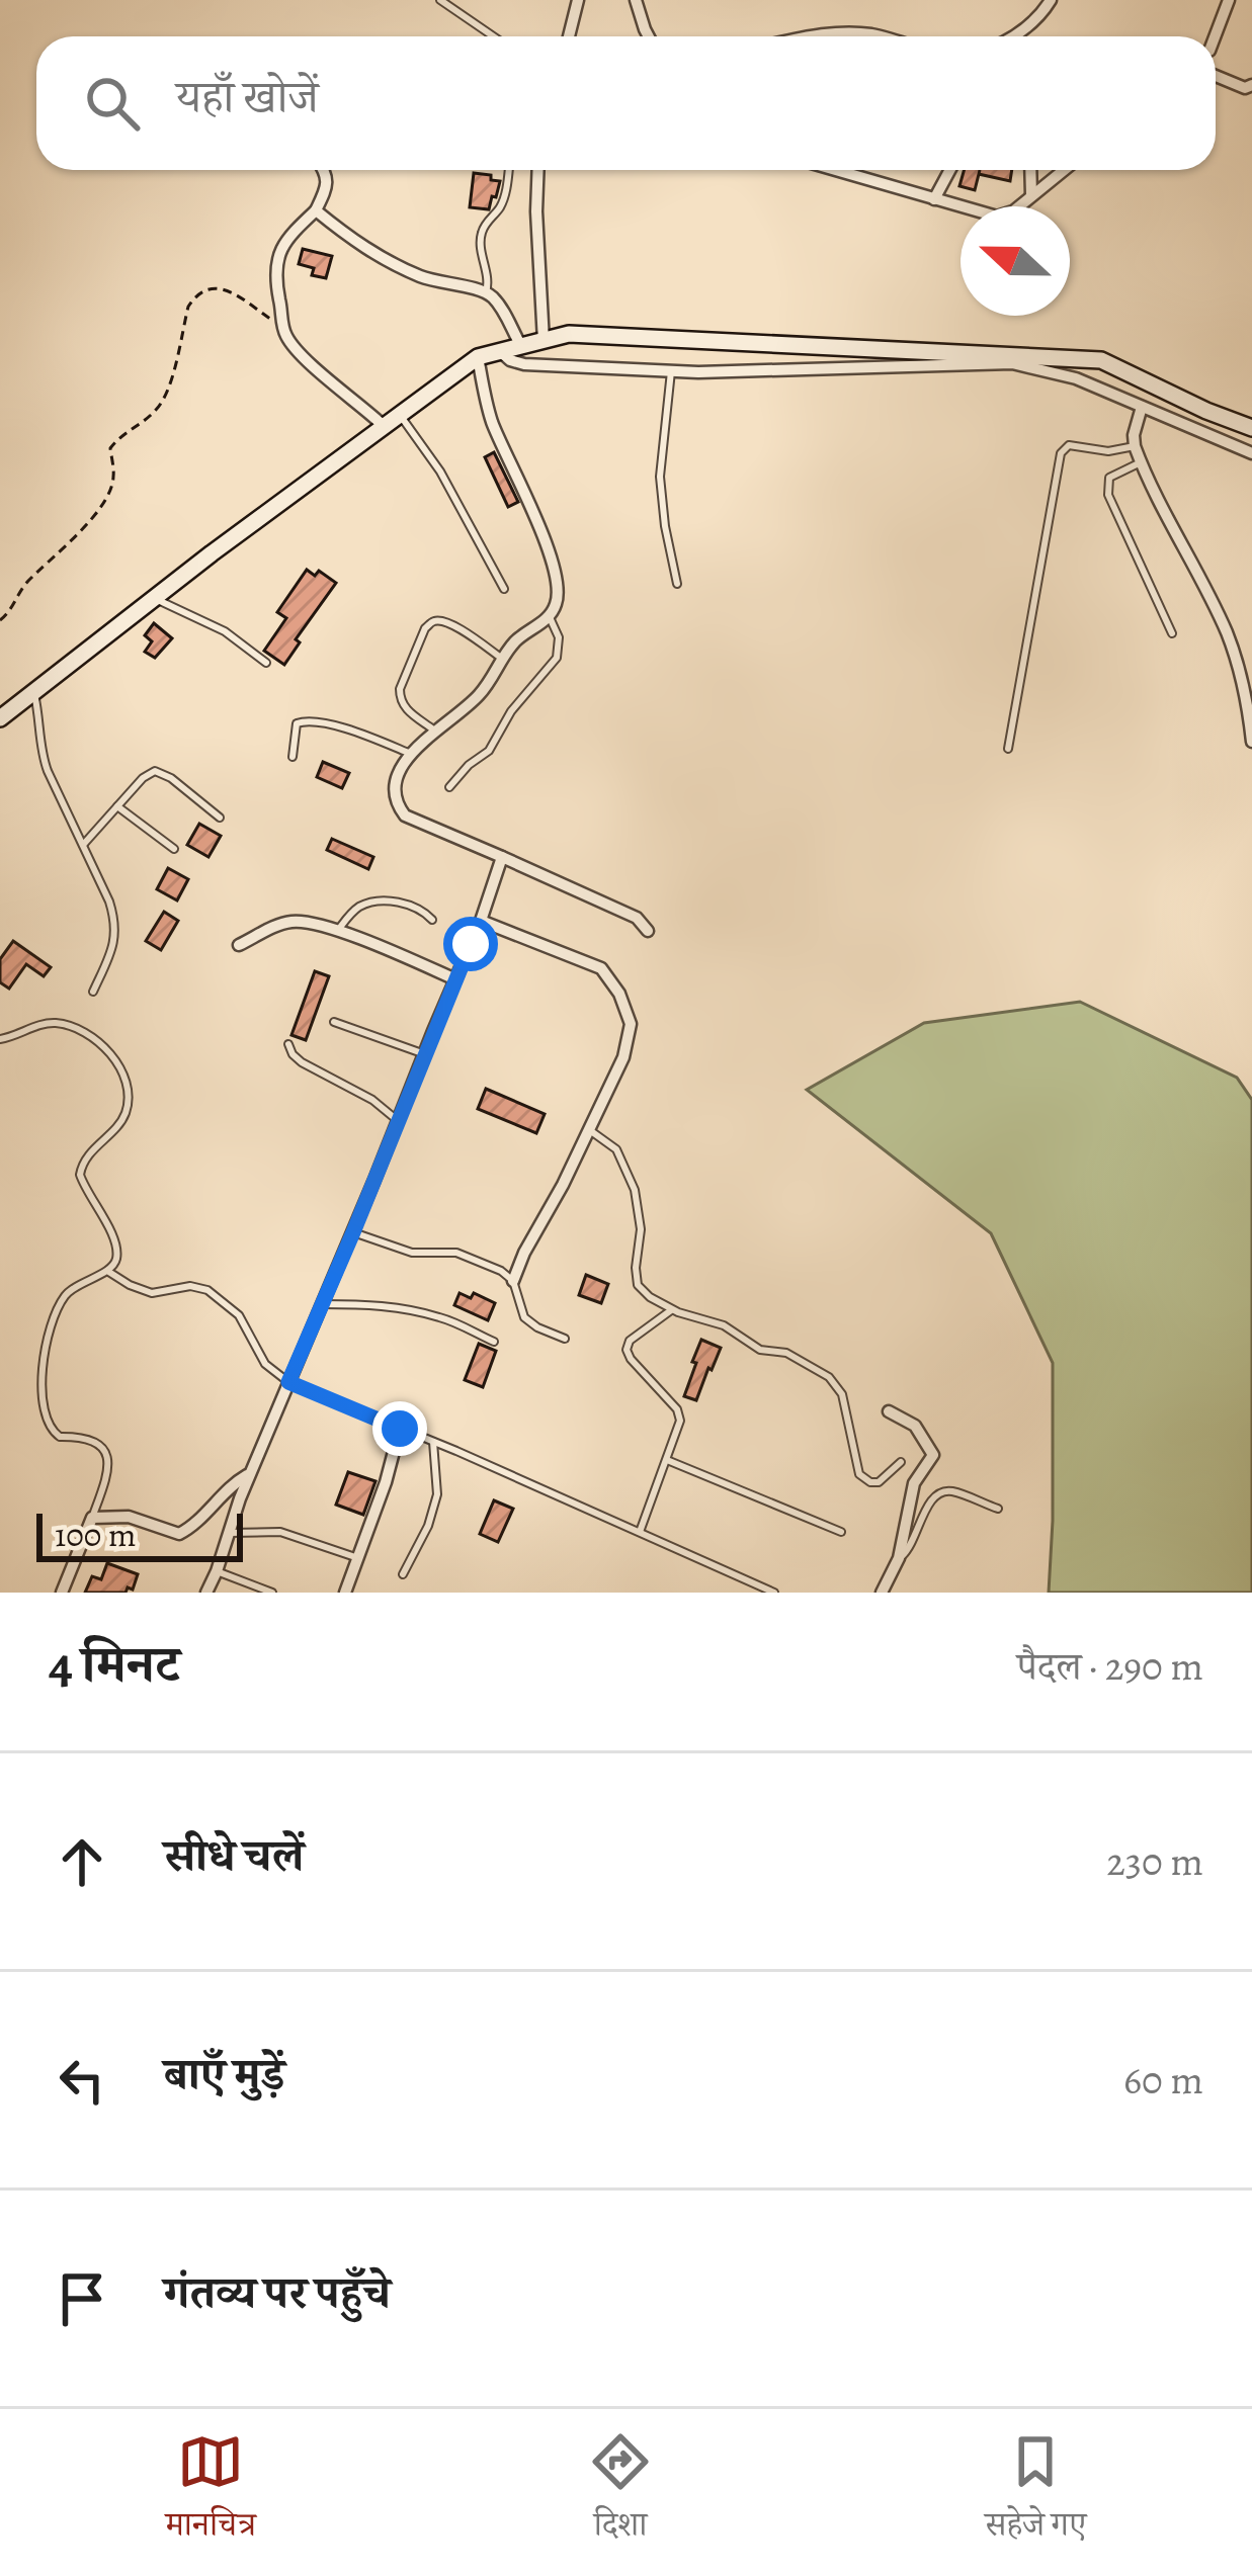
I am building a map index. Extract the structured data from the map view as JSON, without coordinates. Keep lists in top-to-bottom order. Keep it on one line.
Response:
{"scale_bar":"100 m","north":"left","page":{"search":"यहाँ खोजें","scale":"100 m","heading":["4 मिनट","पैदल · 290 m"],"list":[["सीधे चलें","230 m"],["बाएँ मुड़ें","60 m"],"गंतव्य पर पहुँचे"],"nav":["मानचित्र","दिशा","सहेजे गए"]}}
